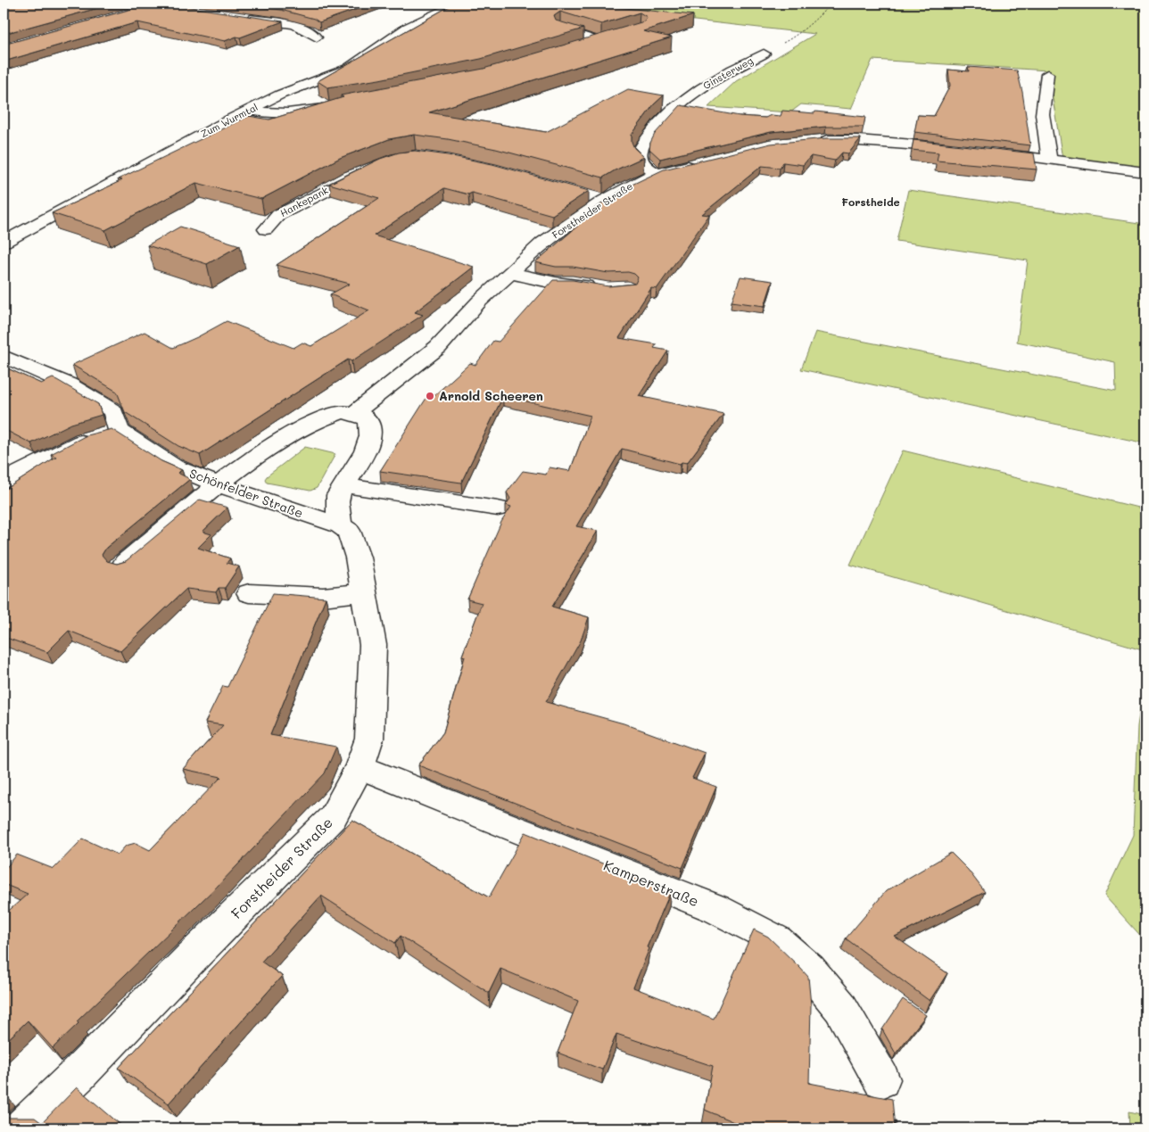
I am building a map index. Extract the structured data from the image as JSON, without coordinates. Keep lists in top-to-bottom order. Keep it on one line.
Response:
{"streets":{"street":["Ginsterweg","Zum Wurmtal","Hankepank","Forstheider Straße","Schönfelder Straße","Kamperstraße"]},"crossings":[["Ginsterweg","Forstheider Straße"],["Forstheider Straße","Schönfelder Straße"],["Forstheider Straße","Kamperstraße"]],"districts":["Forstheide"],"places":["Arnold Scheeren"]}
